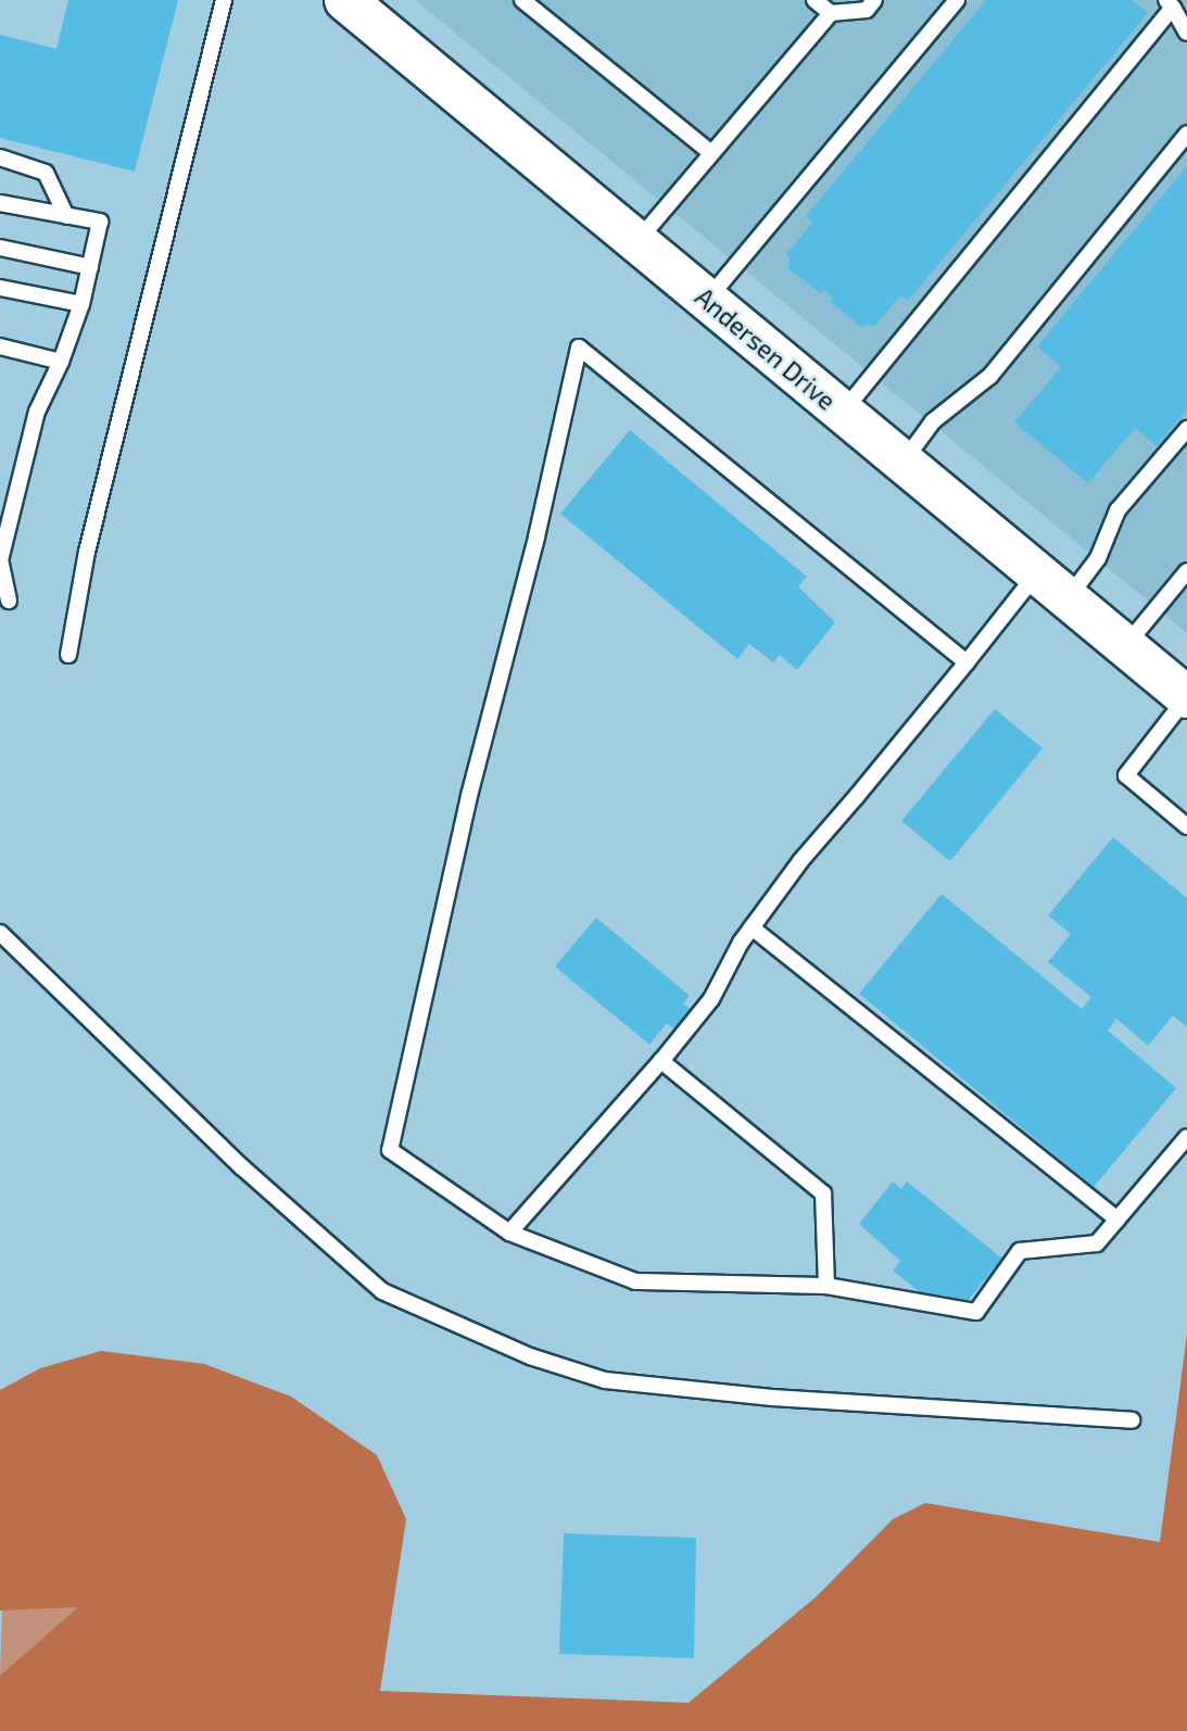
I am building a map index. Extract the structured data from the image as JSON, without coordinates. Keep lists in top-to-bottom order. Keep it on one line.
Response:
{"streets":{"main road":["Andersen Drive"]}}
